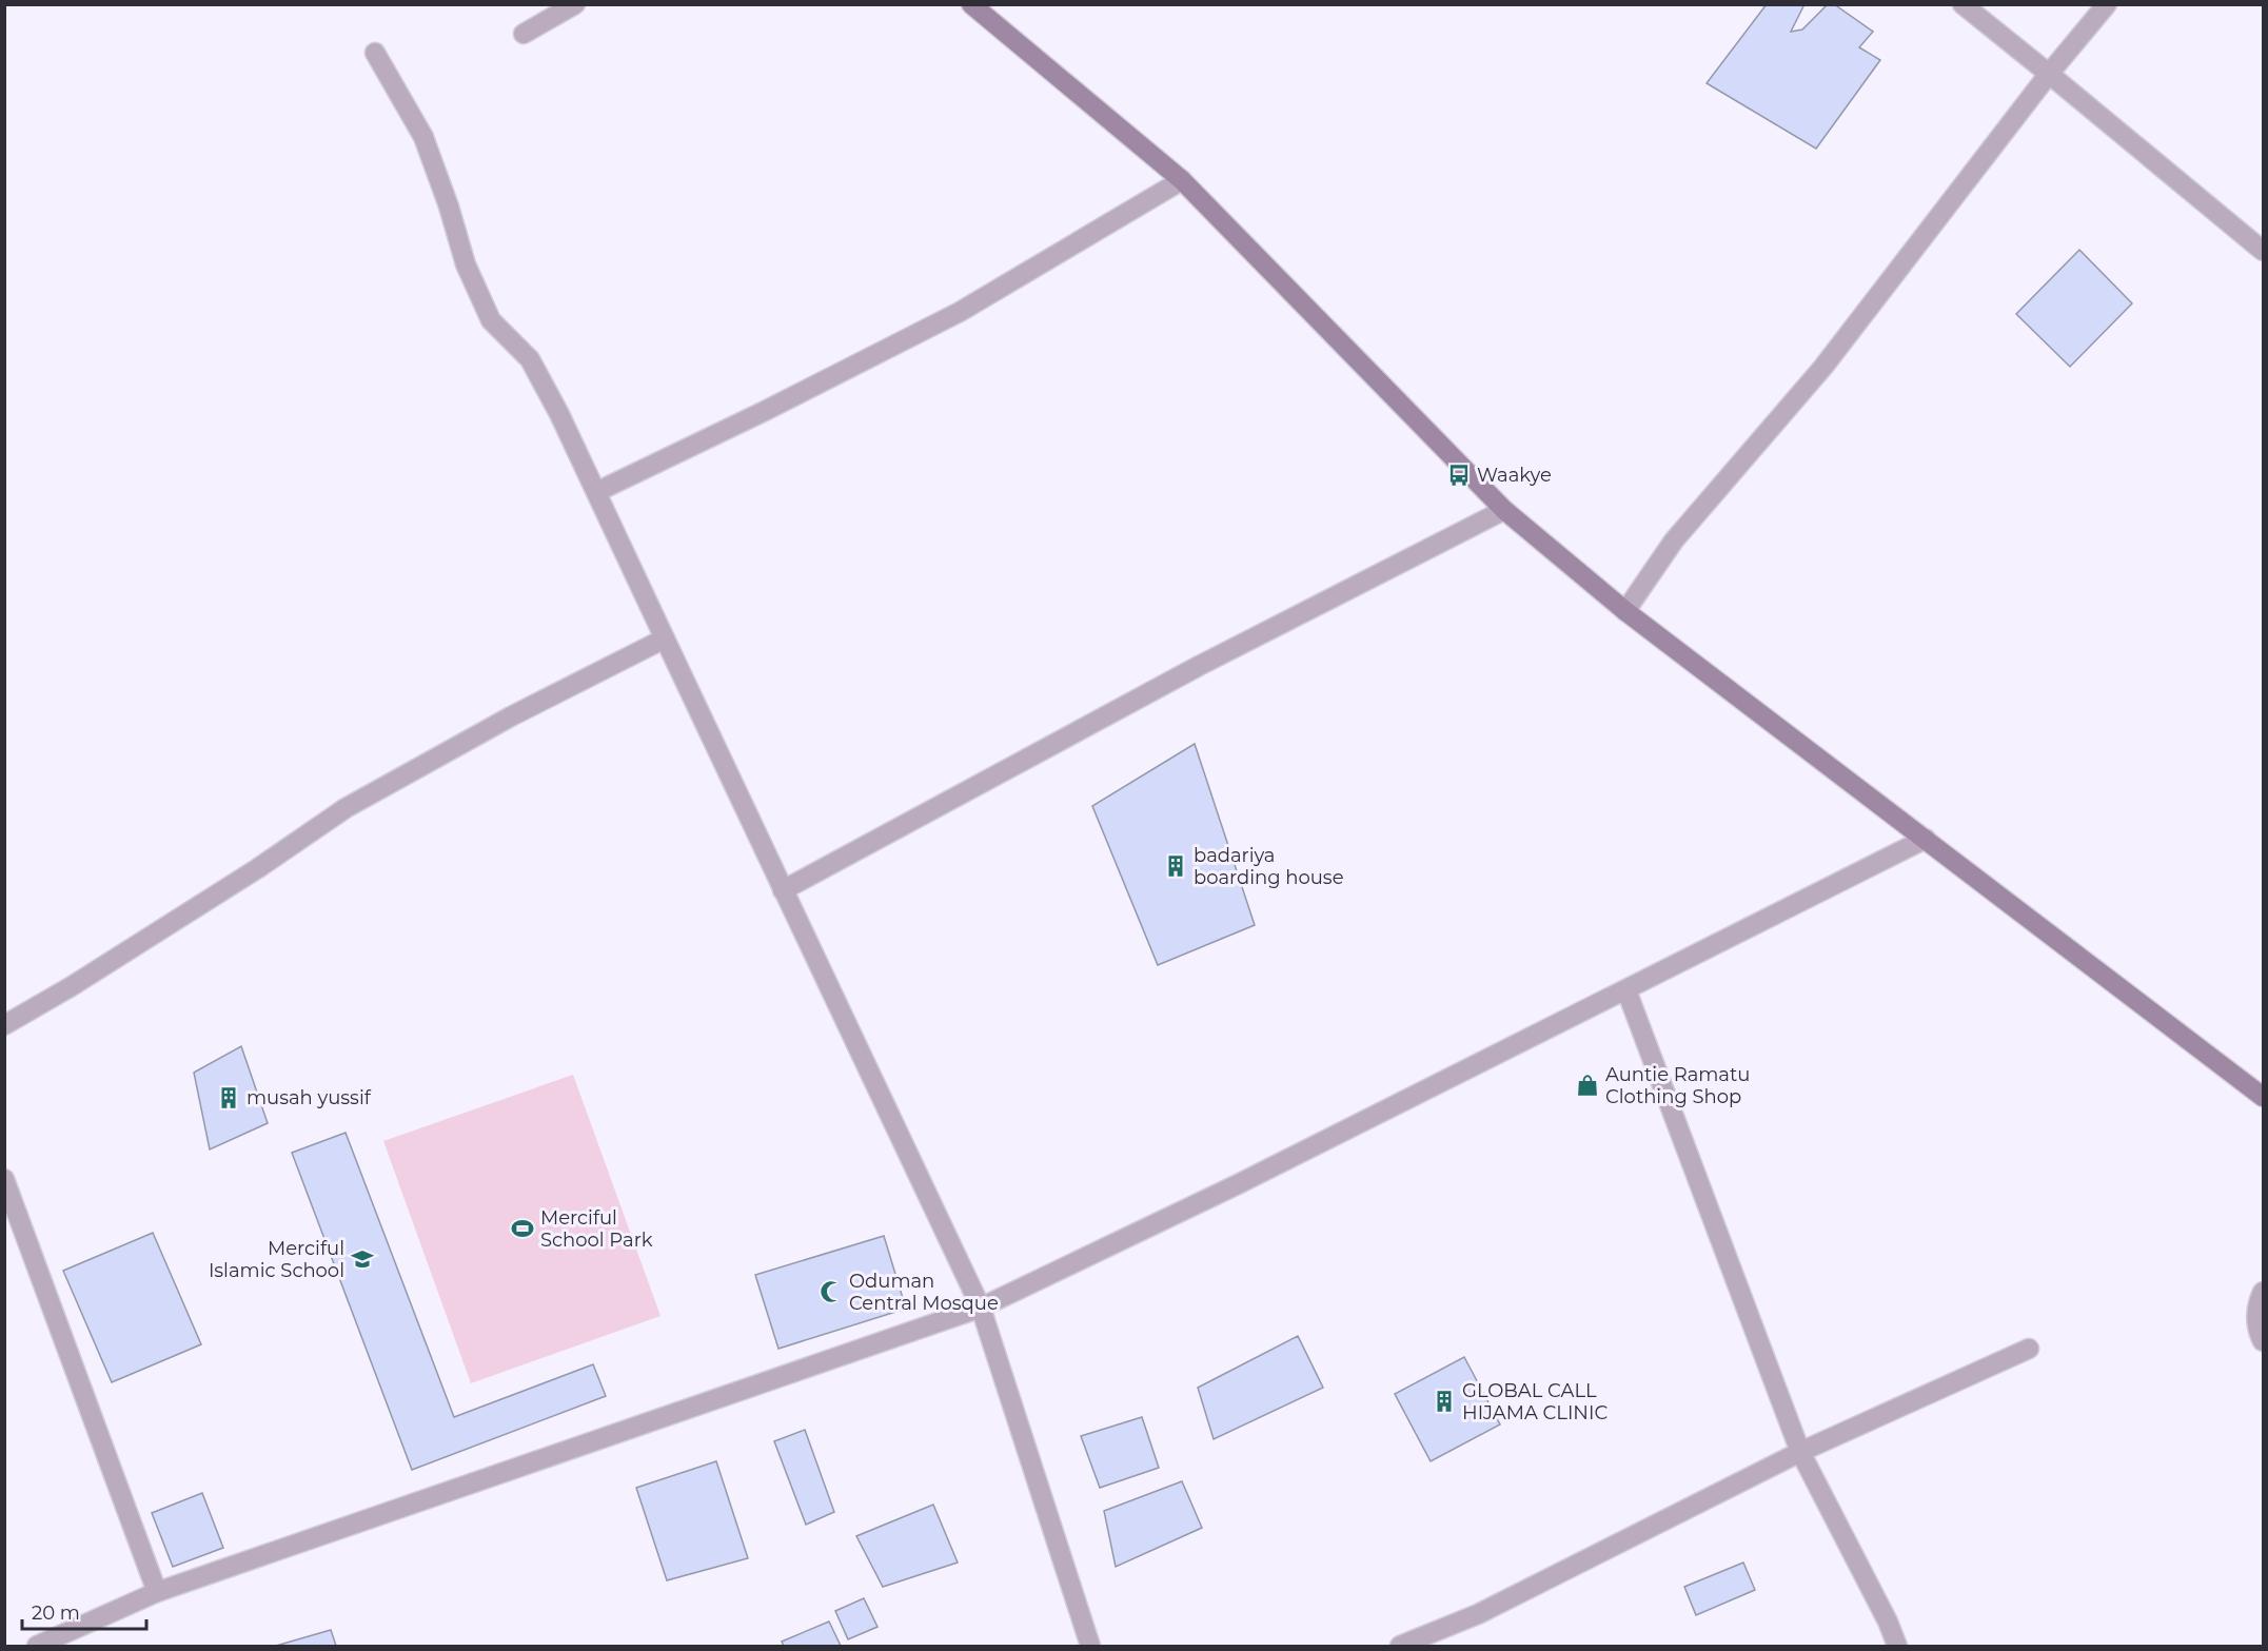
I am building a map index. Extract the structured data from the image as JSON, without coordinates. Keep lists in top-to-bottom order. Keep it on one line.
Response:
{"places":{"bus stop":["Waakye"],"building":["badariya boarding house","musah yussif","GLOBAL CALL HIJAMA CLINIC"],"shop":["Auntie Ramatu Clothing Shop"],"sports":["Merciful School Park"],"school or university":["Merciful Islamic School"],"mosque":["Oduman Central Mosque"]},"scale_bar":"20 m"}
